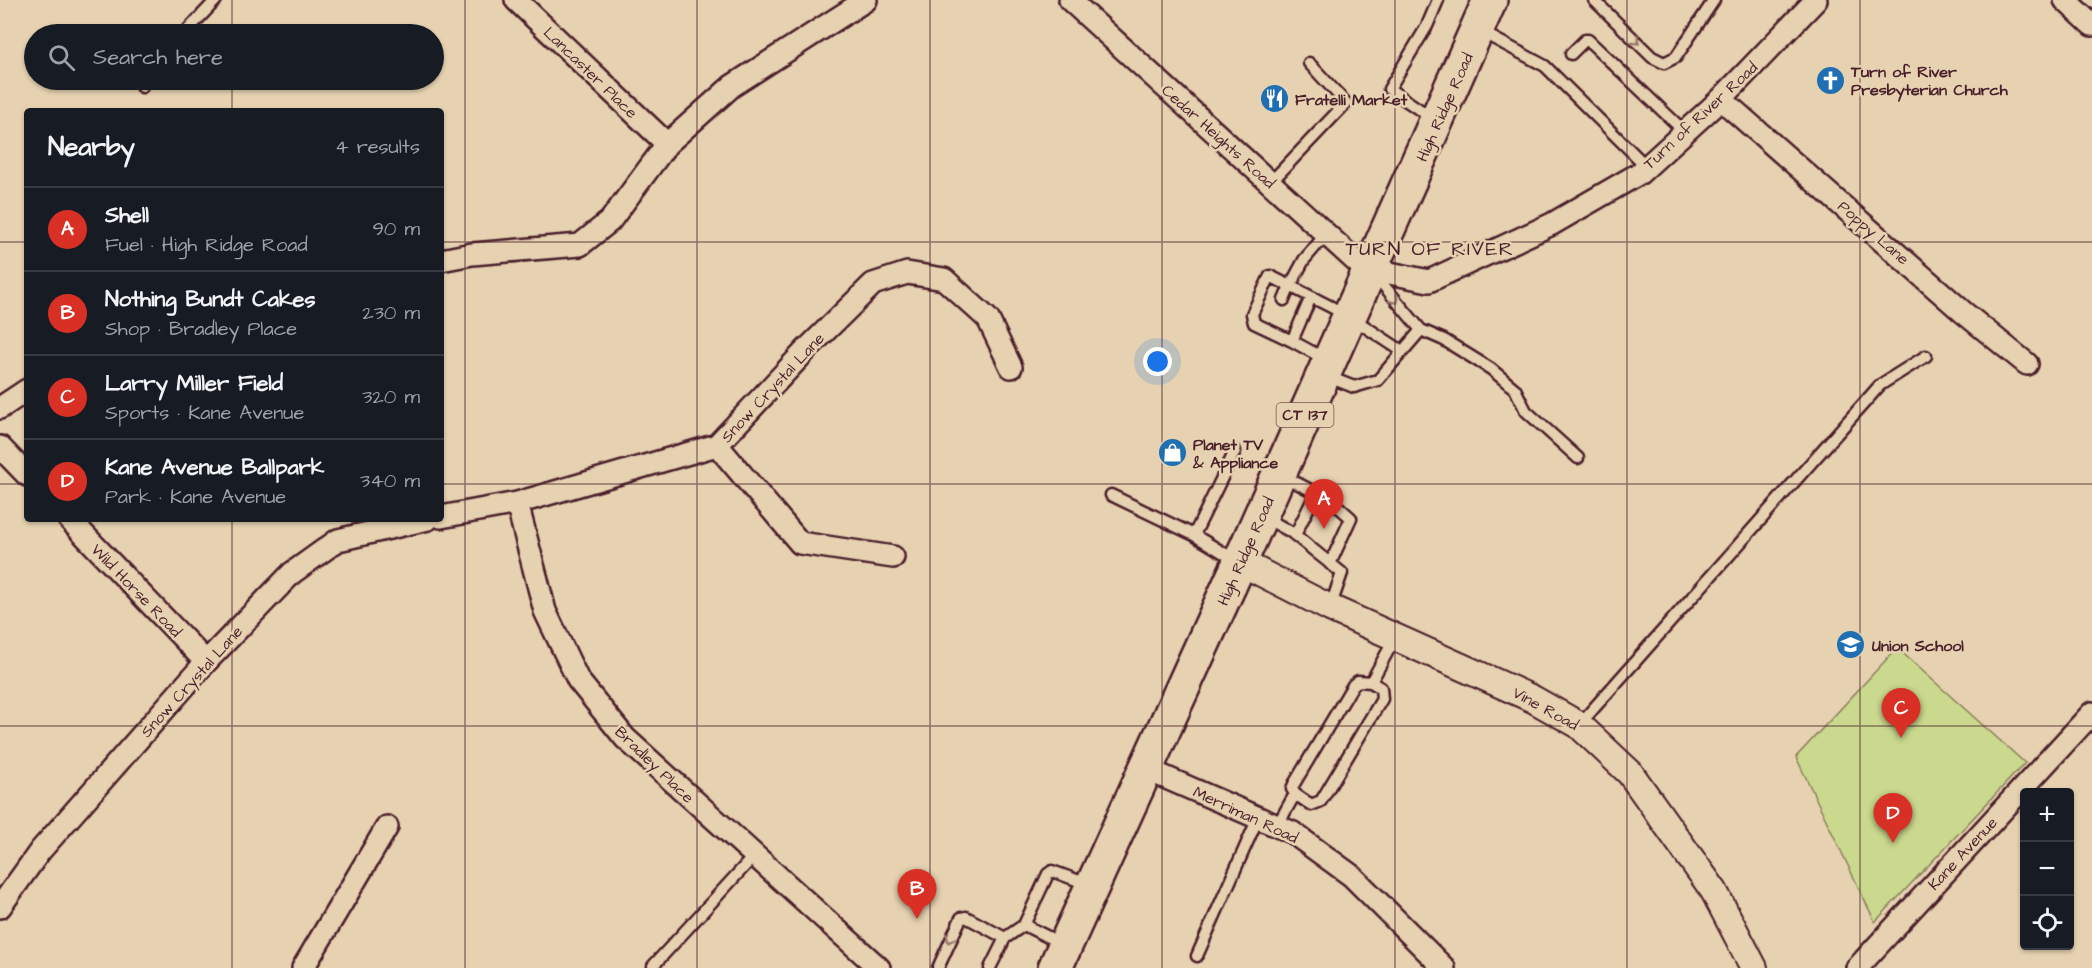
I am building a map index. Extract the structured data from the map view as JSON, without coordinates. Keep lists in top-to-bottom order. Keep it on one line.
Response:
{"streets":{"main road":["High Ridge Road","CT 137"],"street":["Lancaster Place","Turn of River Road","Cedar Heights Road","Poppy Lane","Snow Crystal Lane","Wild Horse Road","Vine Road","Bradley Place","Merriman Road","Kane Avenue"]},"crossings":[["High Ridge Road","Turn of River Road"],["High Ridge Road","Cedar Heights Road"],["High Ridge Road","Vine Road"],["High Ridge Road","Merriman Road"],["Turn of River Road","Cedar Heights Road"],["Turn of River Road","Poppy Lane"],["Snow Crystal Lane","Wild Horse Road"],["Snow Crystal Lane","Bradley Place"]],"districts":["TURN OF RIVER"],"places":{"church":["Turn of River Presbyterian Church"],"restaurant":["Fratelli Market"],"shop":["Planet TV & Appliance"],"school or university":["Union School"]},"page":{"search":"Search here","heading":["Nearby","4 results"],"list":[{"mark":"A","name":"Shell","note":"Fuel · High Ridge Road","value":"90 m"},{"mark":"B","name":"Nothing Bundt Cakes","note":"Shop · Bradley Place","value":"230 m"},{"mark":"C","name":"Larry Miller Field","note":"Sports · Kane Avenue","value":"320 m"},{"mark":"D","name":"Kane Avenue Ballpark","note":"Park · Kane Avenue","value":"340 m"}],"pins":["A","C","D","B"],"map_buttons":["+","−"]}}
